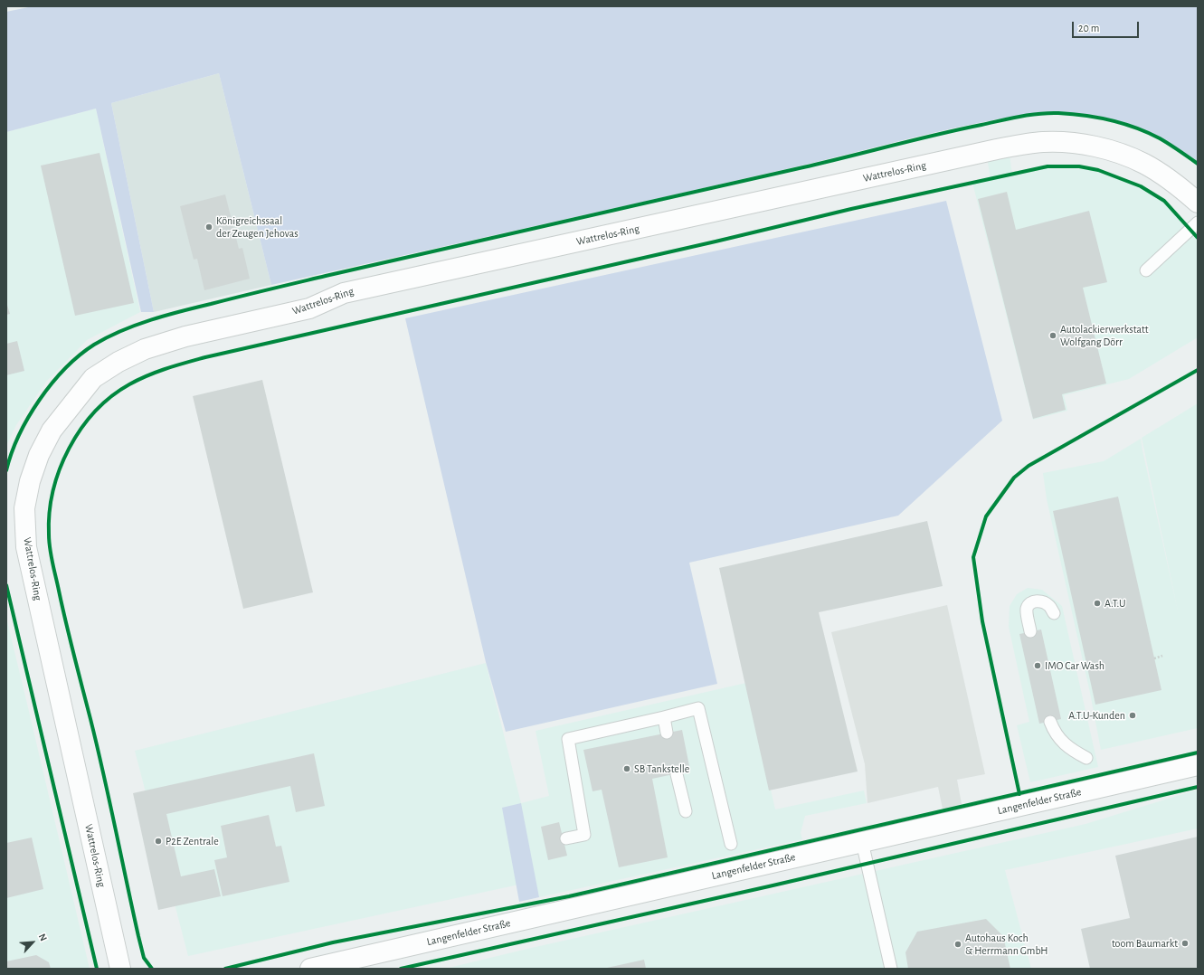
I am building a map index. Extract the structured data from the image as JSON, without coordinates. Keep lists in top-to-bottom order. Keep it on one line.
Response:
{"streets":{"street":["Wattrelos-Ring","Langenfelder Straße"]},"places":["Königreichssaal der Zeugen Jehovas","Autolackierwerkstatt Wolfgang Dörr","A.T.U","IMO Car Wash","A.T.U-Kunden","SB Tankstelle","P2E Zentrale","toom Baumarkt","Autohaus Koch & Herrmann GmbH"],"scale_bar":"20 m","north":"top right"}
